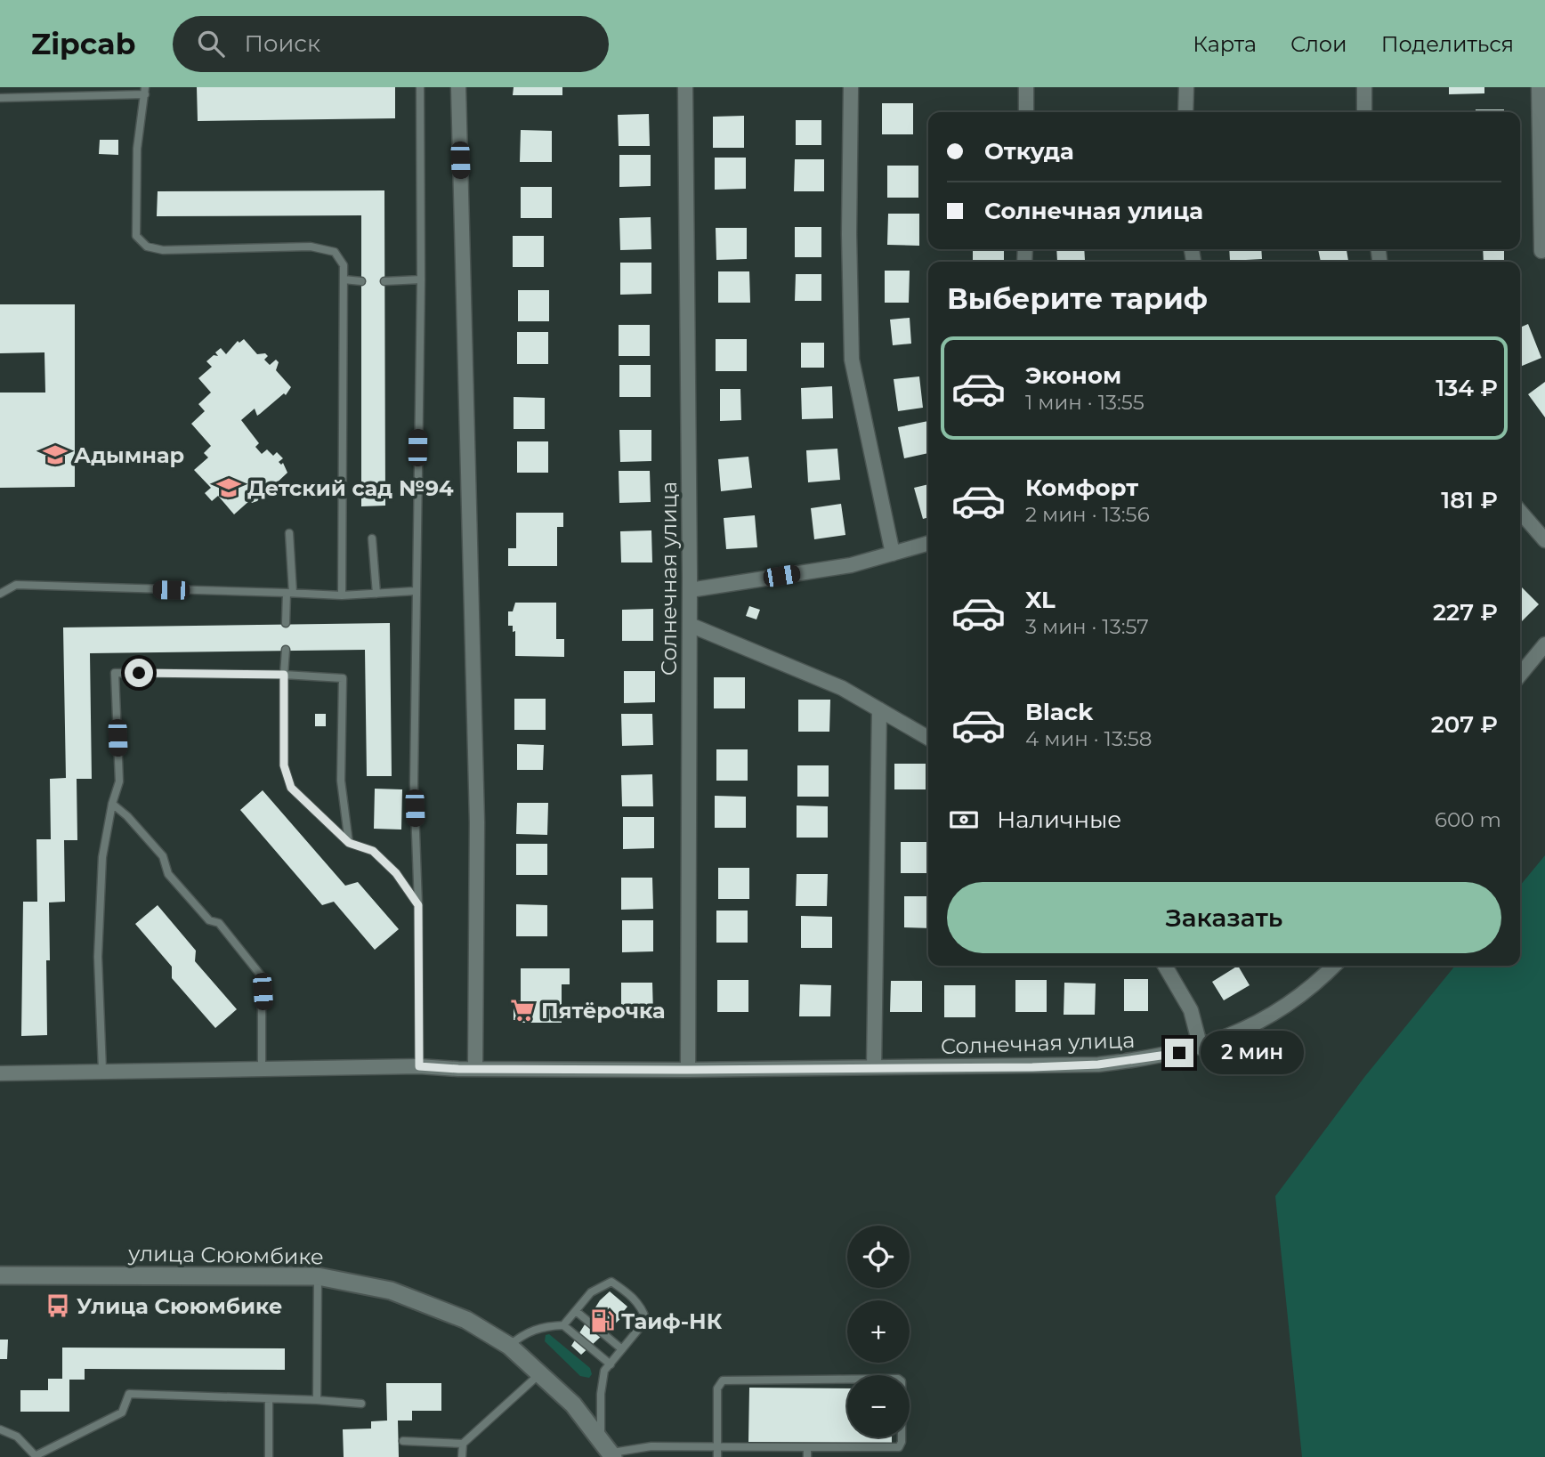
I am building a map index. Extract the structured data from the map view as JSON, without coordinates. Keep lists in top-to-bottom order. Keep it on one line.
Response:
{"streets":{"street":["Солнечная улица","улица Сююмбике"]},"places":{"school or university":["Адымнар","Детский сад №94"],"supermarket":["Пятёрочка"],"bus stop":["Улица Сююмбике"],"fuel station":["Таиф-НК"]},"page":{"header":"Zipcab","search":"Поиск","nav":["Карта","Слои","Поделиться"],"banner":["Откуда","Солнечная улица"],"heading":"Выберите тариф","list":[{"name":"Эконом","note":"1 мин · 13:55","value":"134 ₽"},{"name":"Комфорт","note":"2 мин · 13:56","value":"181 ₽"},{"name":"XL","note":"3 мин · 13:57","value":"227 ₽"},{"name":"Black","note":"4 мин · 13:58","value":"207 ₽"}],"pay":["Наличные","600 m"],"buttons":"Заказать","bubble":"2 мин","map_buttons":["+","−"]}}
